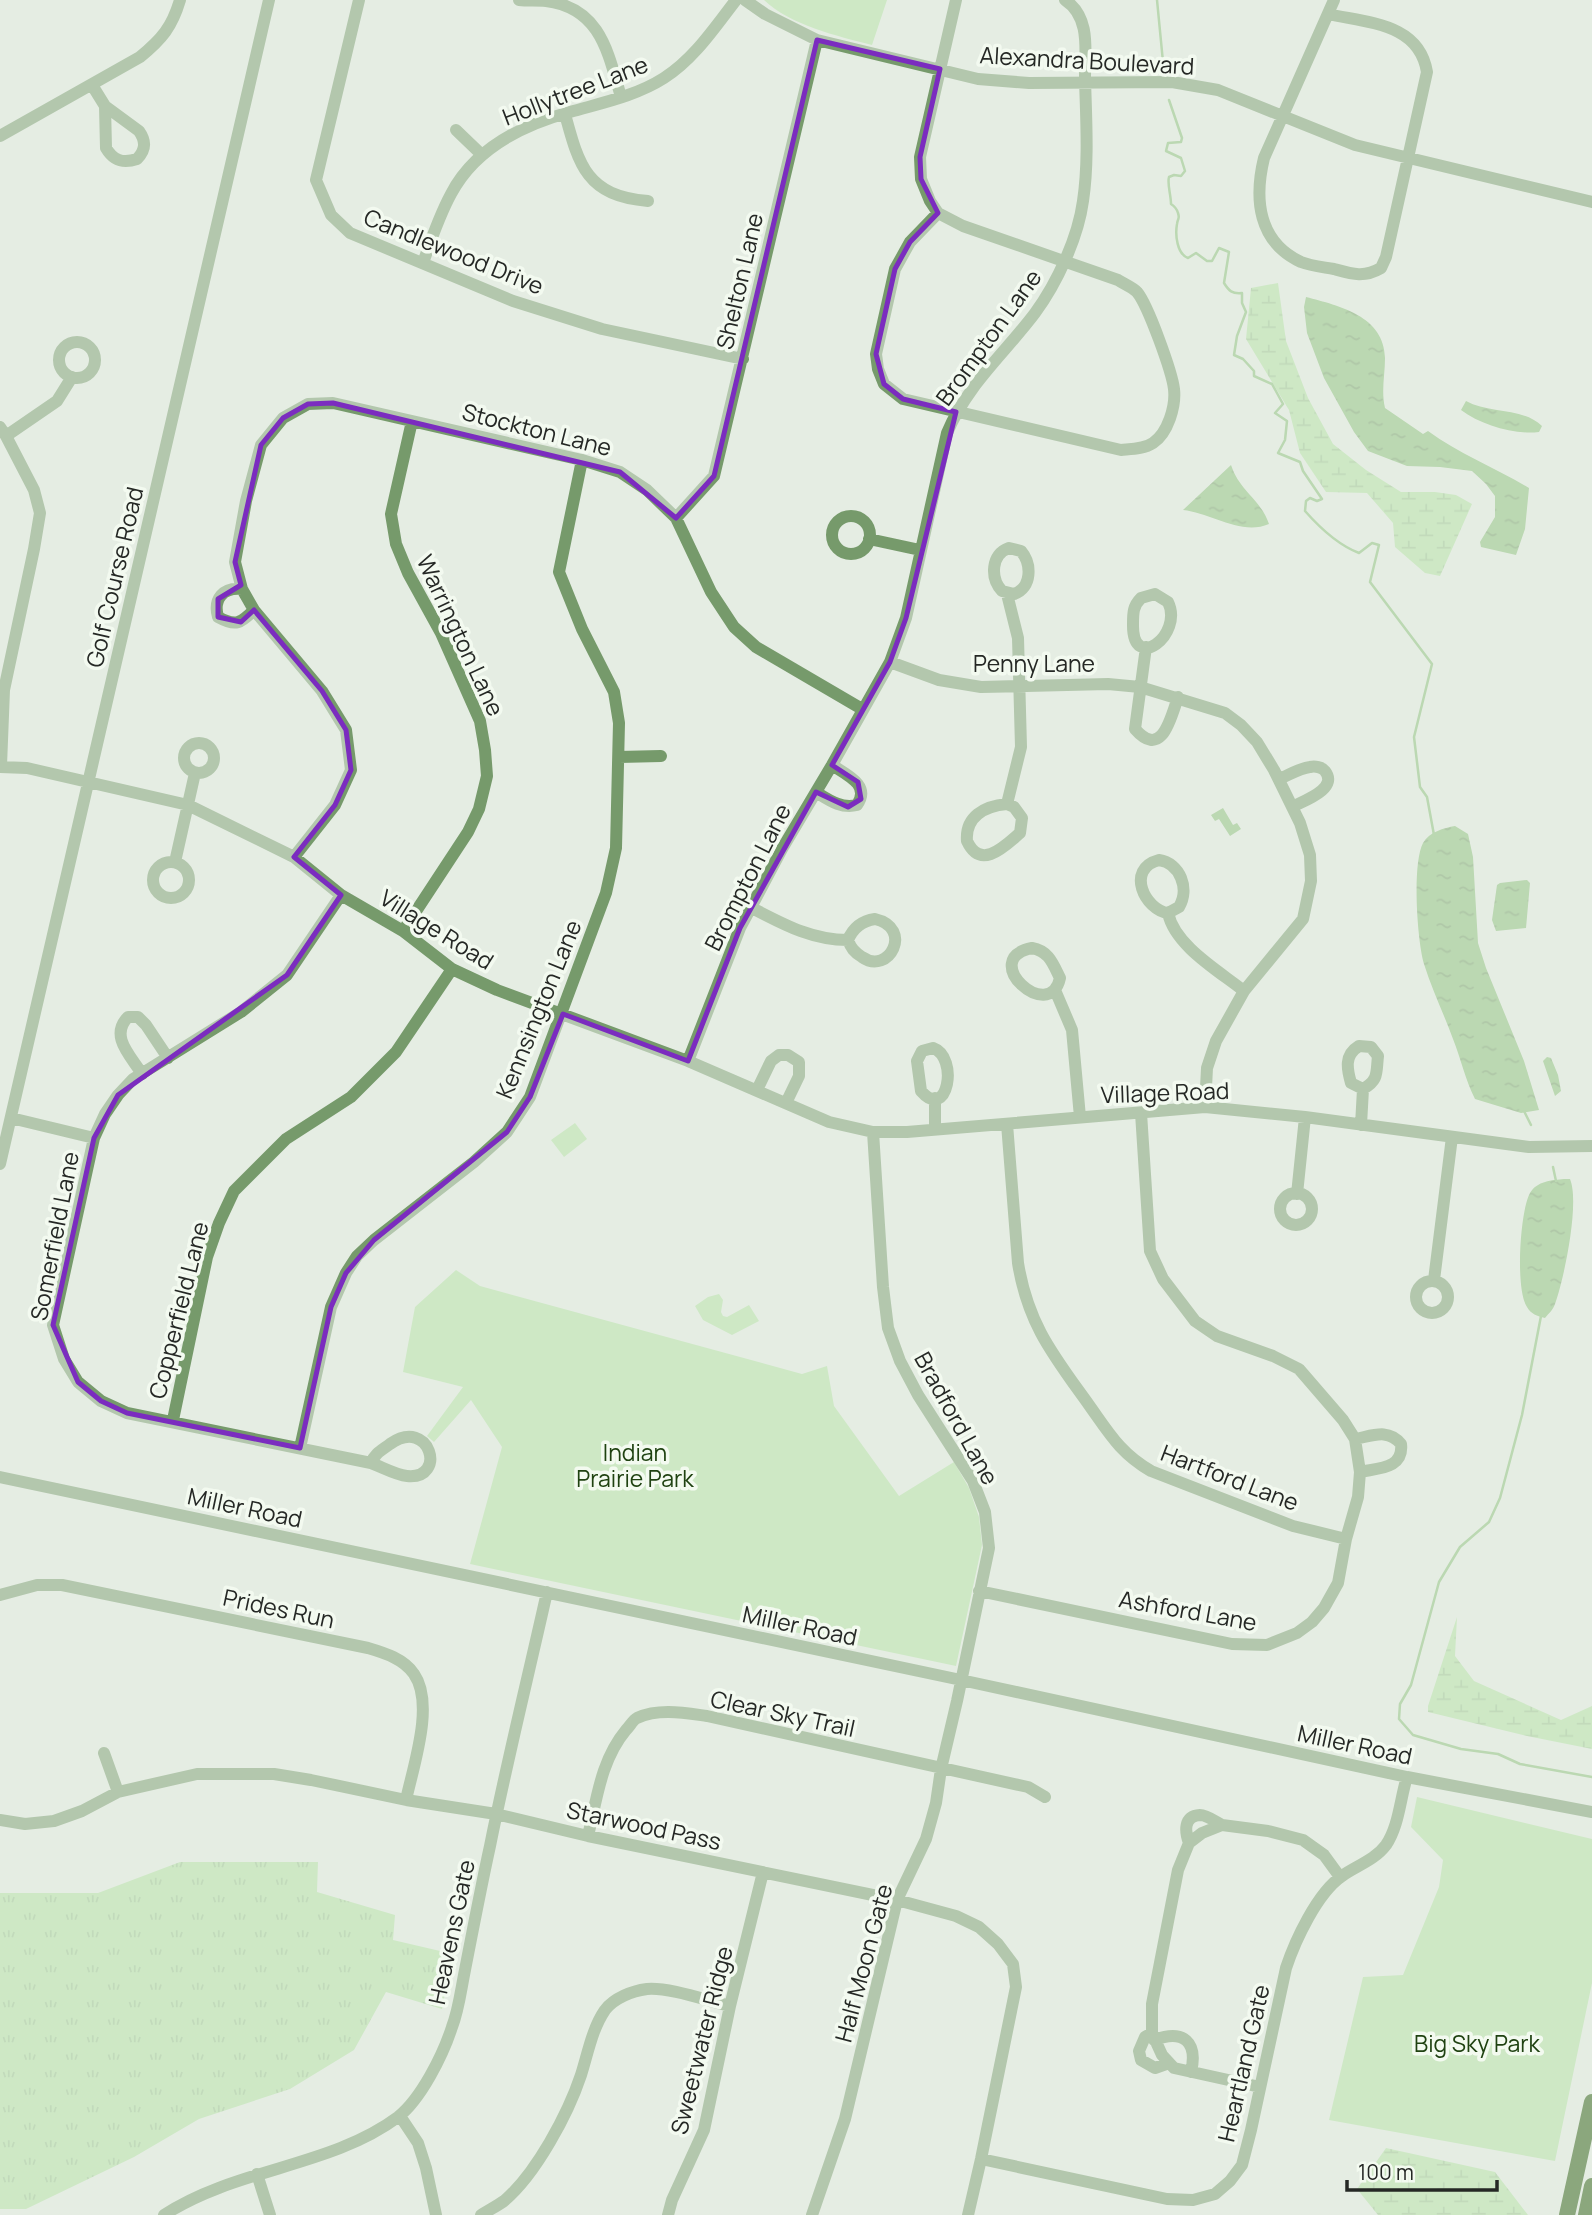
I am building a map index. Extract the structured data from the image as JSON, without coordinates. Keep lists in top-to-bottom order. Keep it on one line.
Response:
{"streets":{"street":["Alexandra Boulevard","Hollytree Lane","Candlewood Drive","Shelton Lane","Brompton Lane","Stockton Lane","Golf Course Road","Warrington Lane","Penny Lane","Village Road","Kennsington Lane","Somerfield Lane","Copperfield Lane","Bradford Lane","Hartford Lane","Miller Road","Prides Run","Ashford Lane","Clear Sky Trail","Starwood Pass","Heavens Gate","Half Moon Gate","Sweetwater Ridge","Heartland Gate"]},"crossings":[["Alexandra Boulevard","Shelton Lane"],["Alexandra Boulevard","Brompton Lane"],["Hollytree Lane","Candlewood Drive"],["Candlewood Drive","Shelton Lane"],["Shelton Lane","Stockton Lane"],["Brompton Lane","Stockton Lane"],["Brompton Lane","Penny Lane"],["Brompton Lane","Village Road"],["Stockton Lane","Warrington Lane"],["Stockton Lane","Village Road"],["Stockton Lane","Kennsington Lane"],["Golf Course Road","Village Road"],["Warrington Lane","Village Road"],["Penny Lane","Village Road"],["Village Road","Kennsington Lane"],["Village Road","Somerfield Lane"],["Village Road","Copperfield Lane"],["Village Road","Bradford Lane"],["Village Road","Hartford Lane"],["Village Road","Ashford Lane"],["Kennsington Lane","Somerfield Lane"],["Somerfield Lane","Copperfield Lane"],["Bradford Lane","Miller Road"],["Bradford Lane","Ashford Lane"],["Bradford Lane","Half Moon Gate"],["Hartford Lane","Ashford Lane"],["Miller Road","Heavens Gate"],["Miller Road","Half Moon Gate"],["Miller Road","Heartland Gate"],["Prides Run","Starwood Pass"],["Clear Sky Trail","Starwood Pass"],["Clear Sky Trail","Half Moon Gate"],["Starwood Pass","Heavens Gate"],["Starwood Pass","Half Moon Gate"],["Starwood Pass","Sweetwater Ridge"],["Starwood Pass","Heartland Gate"]],"parks":["Indian Prairie Park","Big Sky Park"],"scale_bar":"100 m"}
